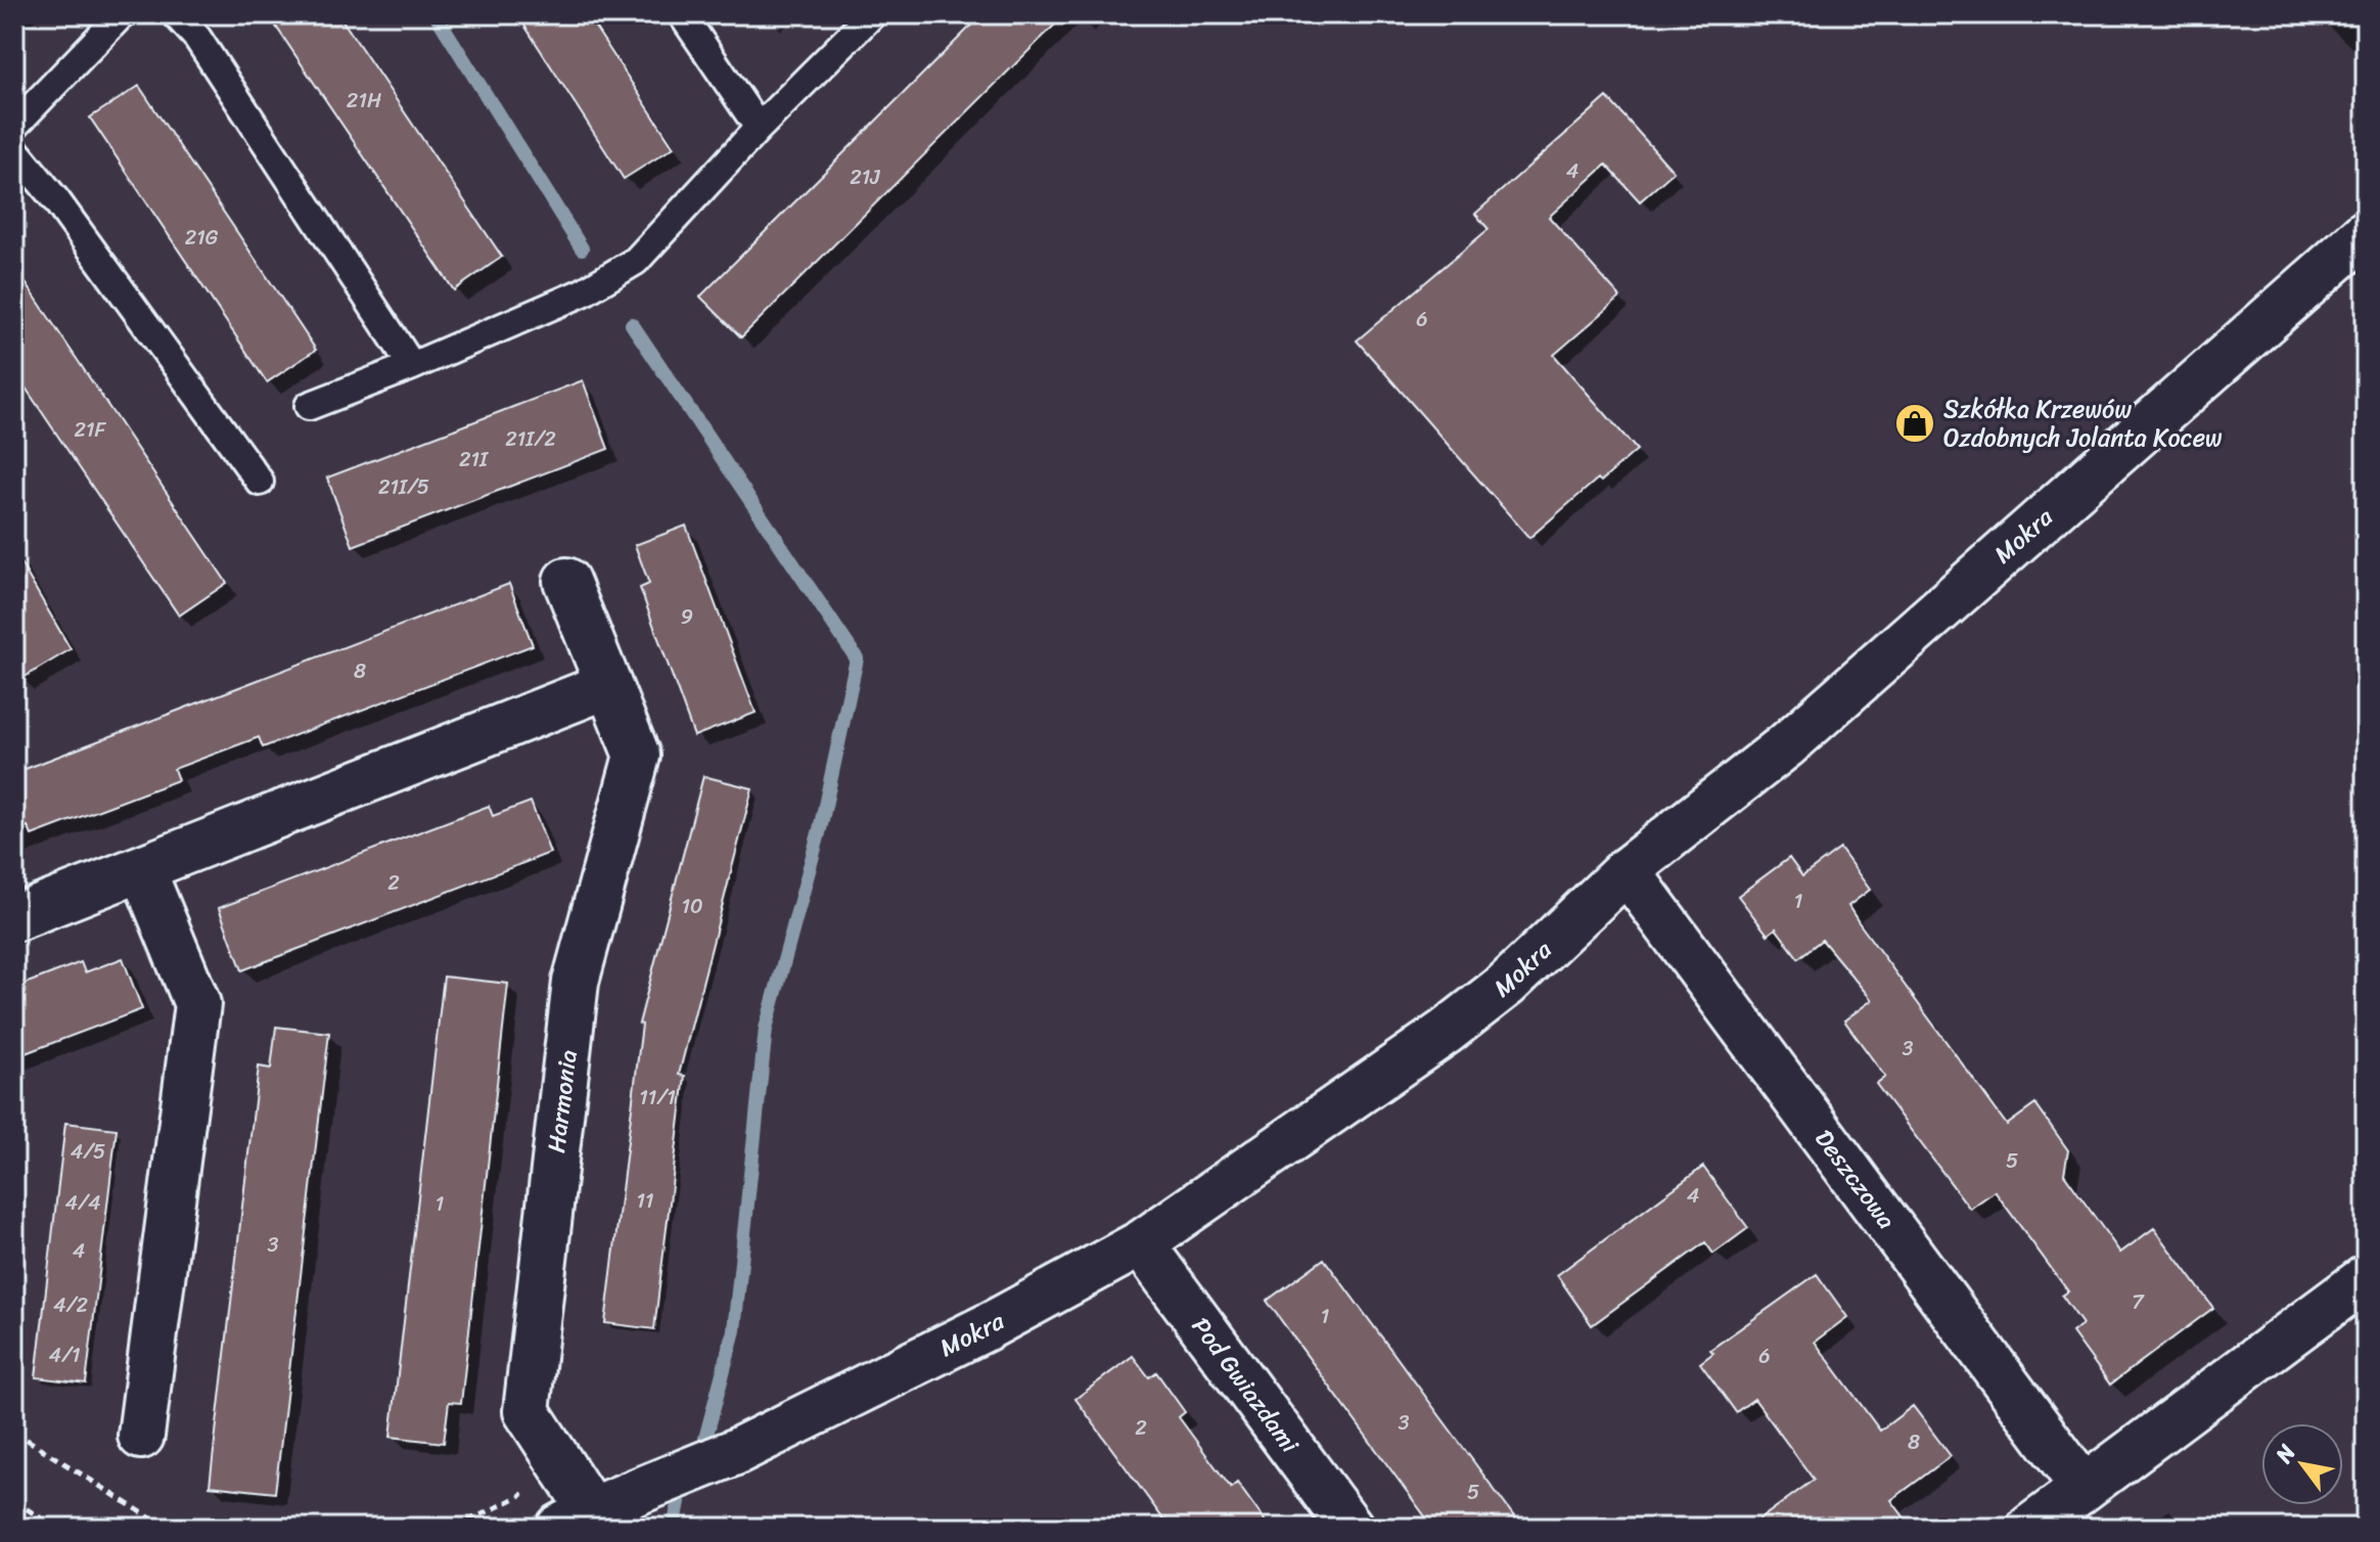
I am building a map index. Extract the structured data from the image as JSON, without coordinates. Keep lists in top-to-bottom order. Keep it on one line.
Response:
{"streets":{"street":["Mokra","Harmonia","Deszczowa","Pod Gwiazdami"]},"crossings":[["Mokra","Harmonia"],["Mokra","Deszczowa"],["Mokra","Pod Gwiazdami"]],"places":{"shop":["Szkółka Krzewów Ozdobnych Jolanta Kocew"]},"house_numbers":["21H","4","21J","21G","6","21F","21I/2","21I","21I/5","9","8","2","1","10","3","11/1","4/5","5","4","11","4/4","1","3","4","7","4/2","1","4/1","6","3","2","8","5"],"north":"top left"}
